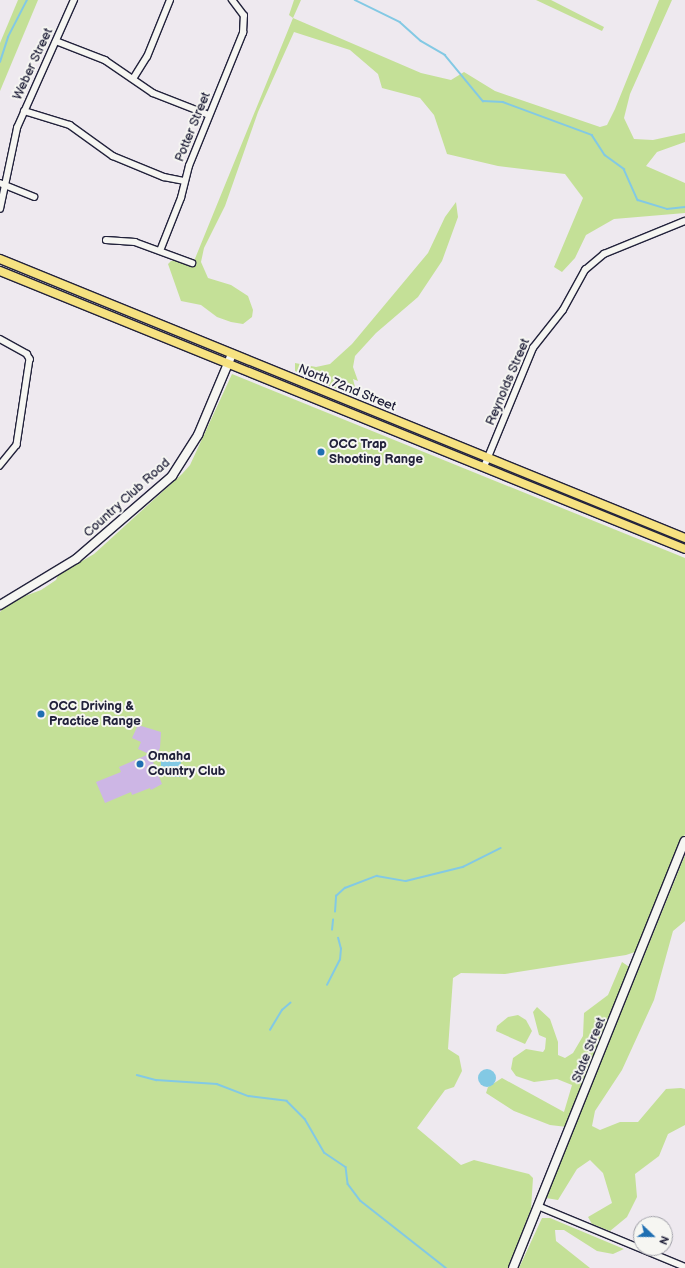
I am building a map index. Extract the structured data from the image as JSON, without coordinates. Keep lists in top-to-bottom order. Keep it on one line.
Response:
{"streets":{"main road":["North 72nd Street"],"street":["Weber Street","Potter Street","Reynolds Street","Country Club Road","State Street"]},"crossings":[["Reynolds Street","North 72nd Street"],["North 72nd Street","Country Club Road"]],"places":["OCC Trap Shooting Range","OCC Driving & Practice Range","Omaha Country Club"],"north":"right"}
